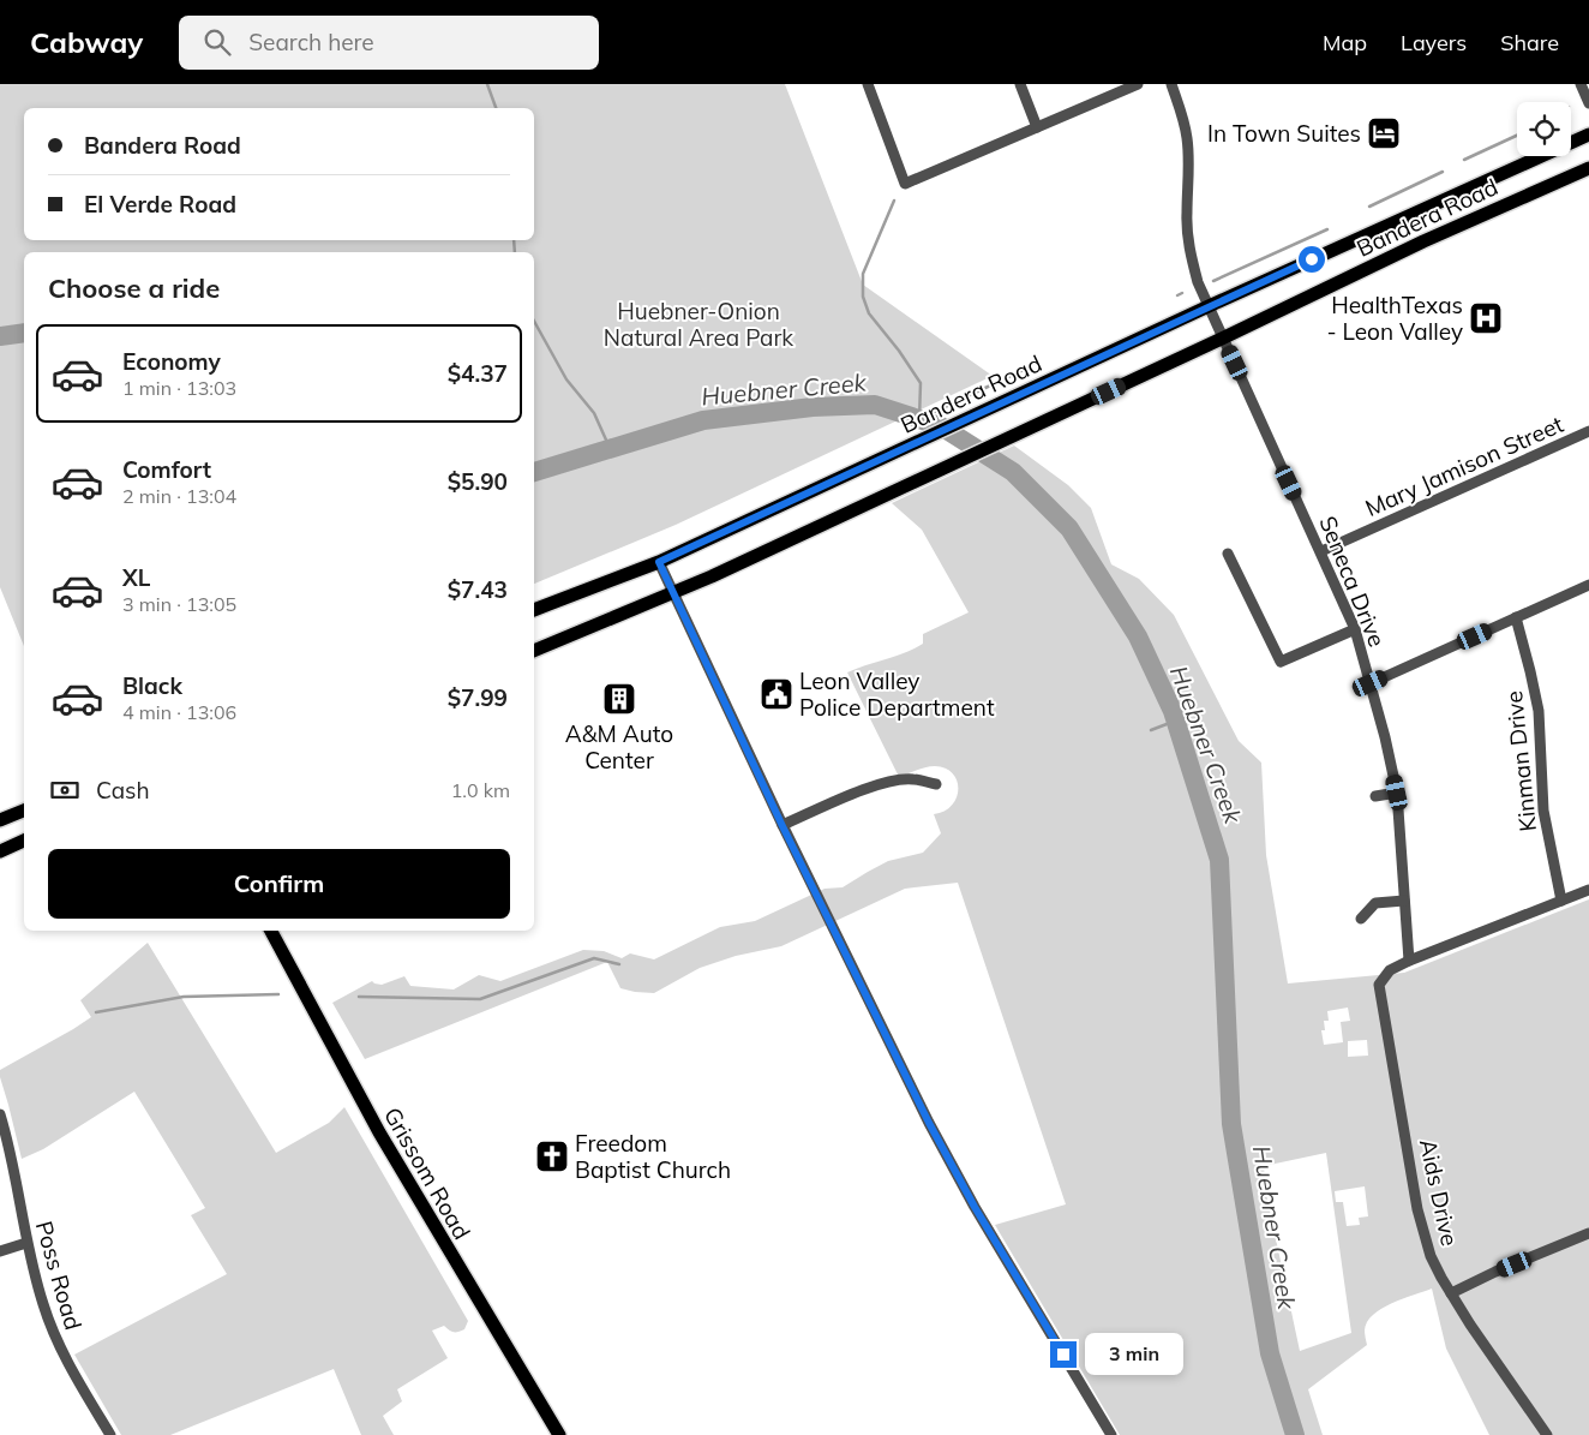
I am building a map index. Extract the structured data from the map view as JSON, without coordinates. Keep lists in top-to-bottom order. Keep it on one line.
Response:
{"streets":{"main road":["Bandera Road","Grissom Road"],"street":["Mary Jamison Street","Seneca Drive","Kinman Drive","Aids Drive","Poss Road"]},"crossings":[["Bandera Road","Seneca Drive"],["Mary Jamison Street","Seneca Drive"],["Seneca Drive","Aids Drive"]],"water":["Huebner Creek"],"parks":["Huebner-Onion Natural Area Park"],"places":{"hotel":["In Town Suites"],"hospital":["HealthTexas - Leon Valley"],"public building":["Leon Valley Police Department"],"building":["A&M Auto Center"],"church":["Freedom Baptist Church"]},"page":{"header":"Cabway","search":"Search here","nav":["Map","Layers","Share"],"banner":["Bandera Road","El Verde Road"],"heading":"Choose a ride","list":[{"name":"Economy","note":"1 min · 13:03","value":"$4.37"},{"name":"Comfort","note":"2 min · 13:04","value":"$5.90"},{"name":"XL","note":"3 min · 13:05","value":"$7.43"},{"name":"Black","note":"4 min · 13:06","value":"$7.99"}],"pay":["Cash","1.0 km"],"buttons":"Confirm","bubble":"3 min"}}
